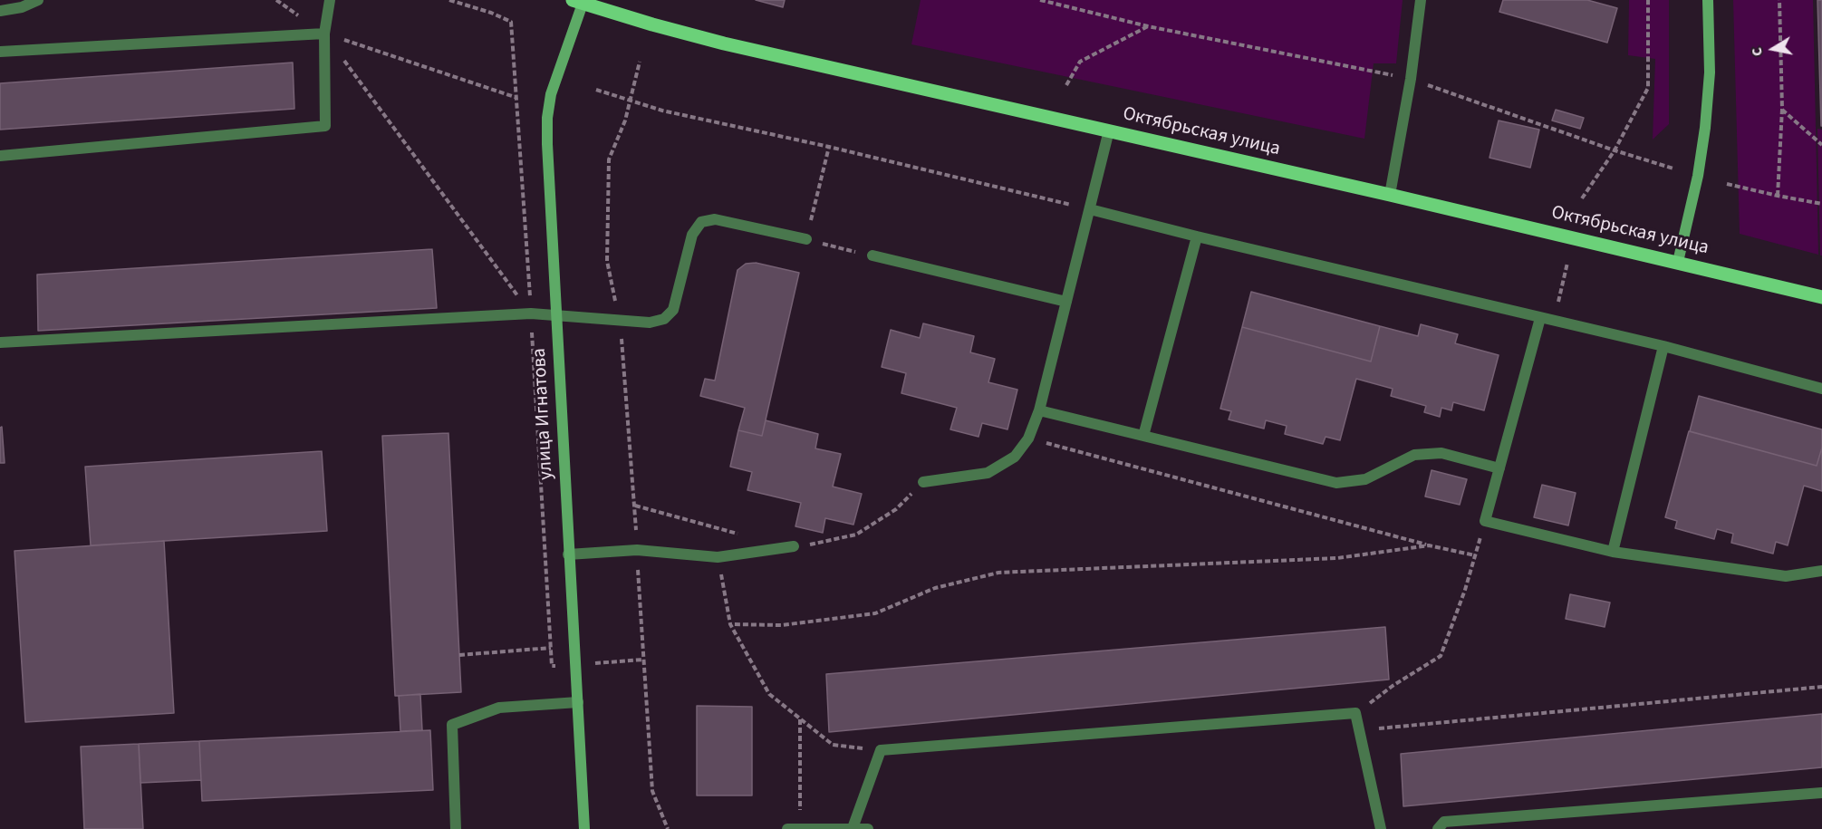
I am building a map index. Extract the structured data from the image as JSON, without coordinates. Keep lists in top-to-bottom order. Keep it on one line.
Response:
{"streets":{"main road":["Октябрьская улица","улица Игнатова"]},"crossings":[["Октябрьская улица","улица Игнатова"]],"north":"left"}
